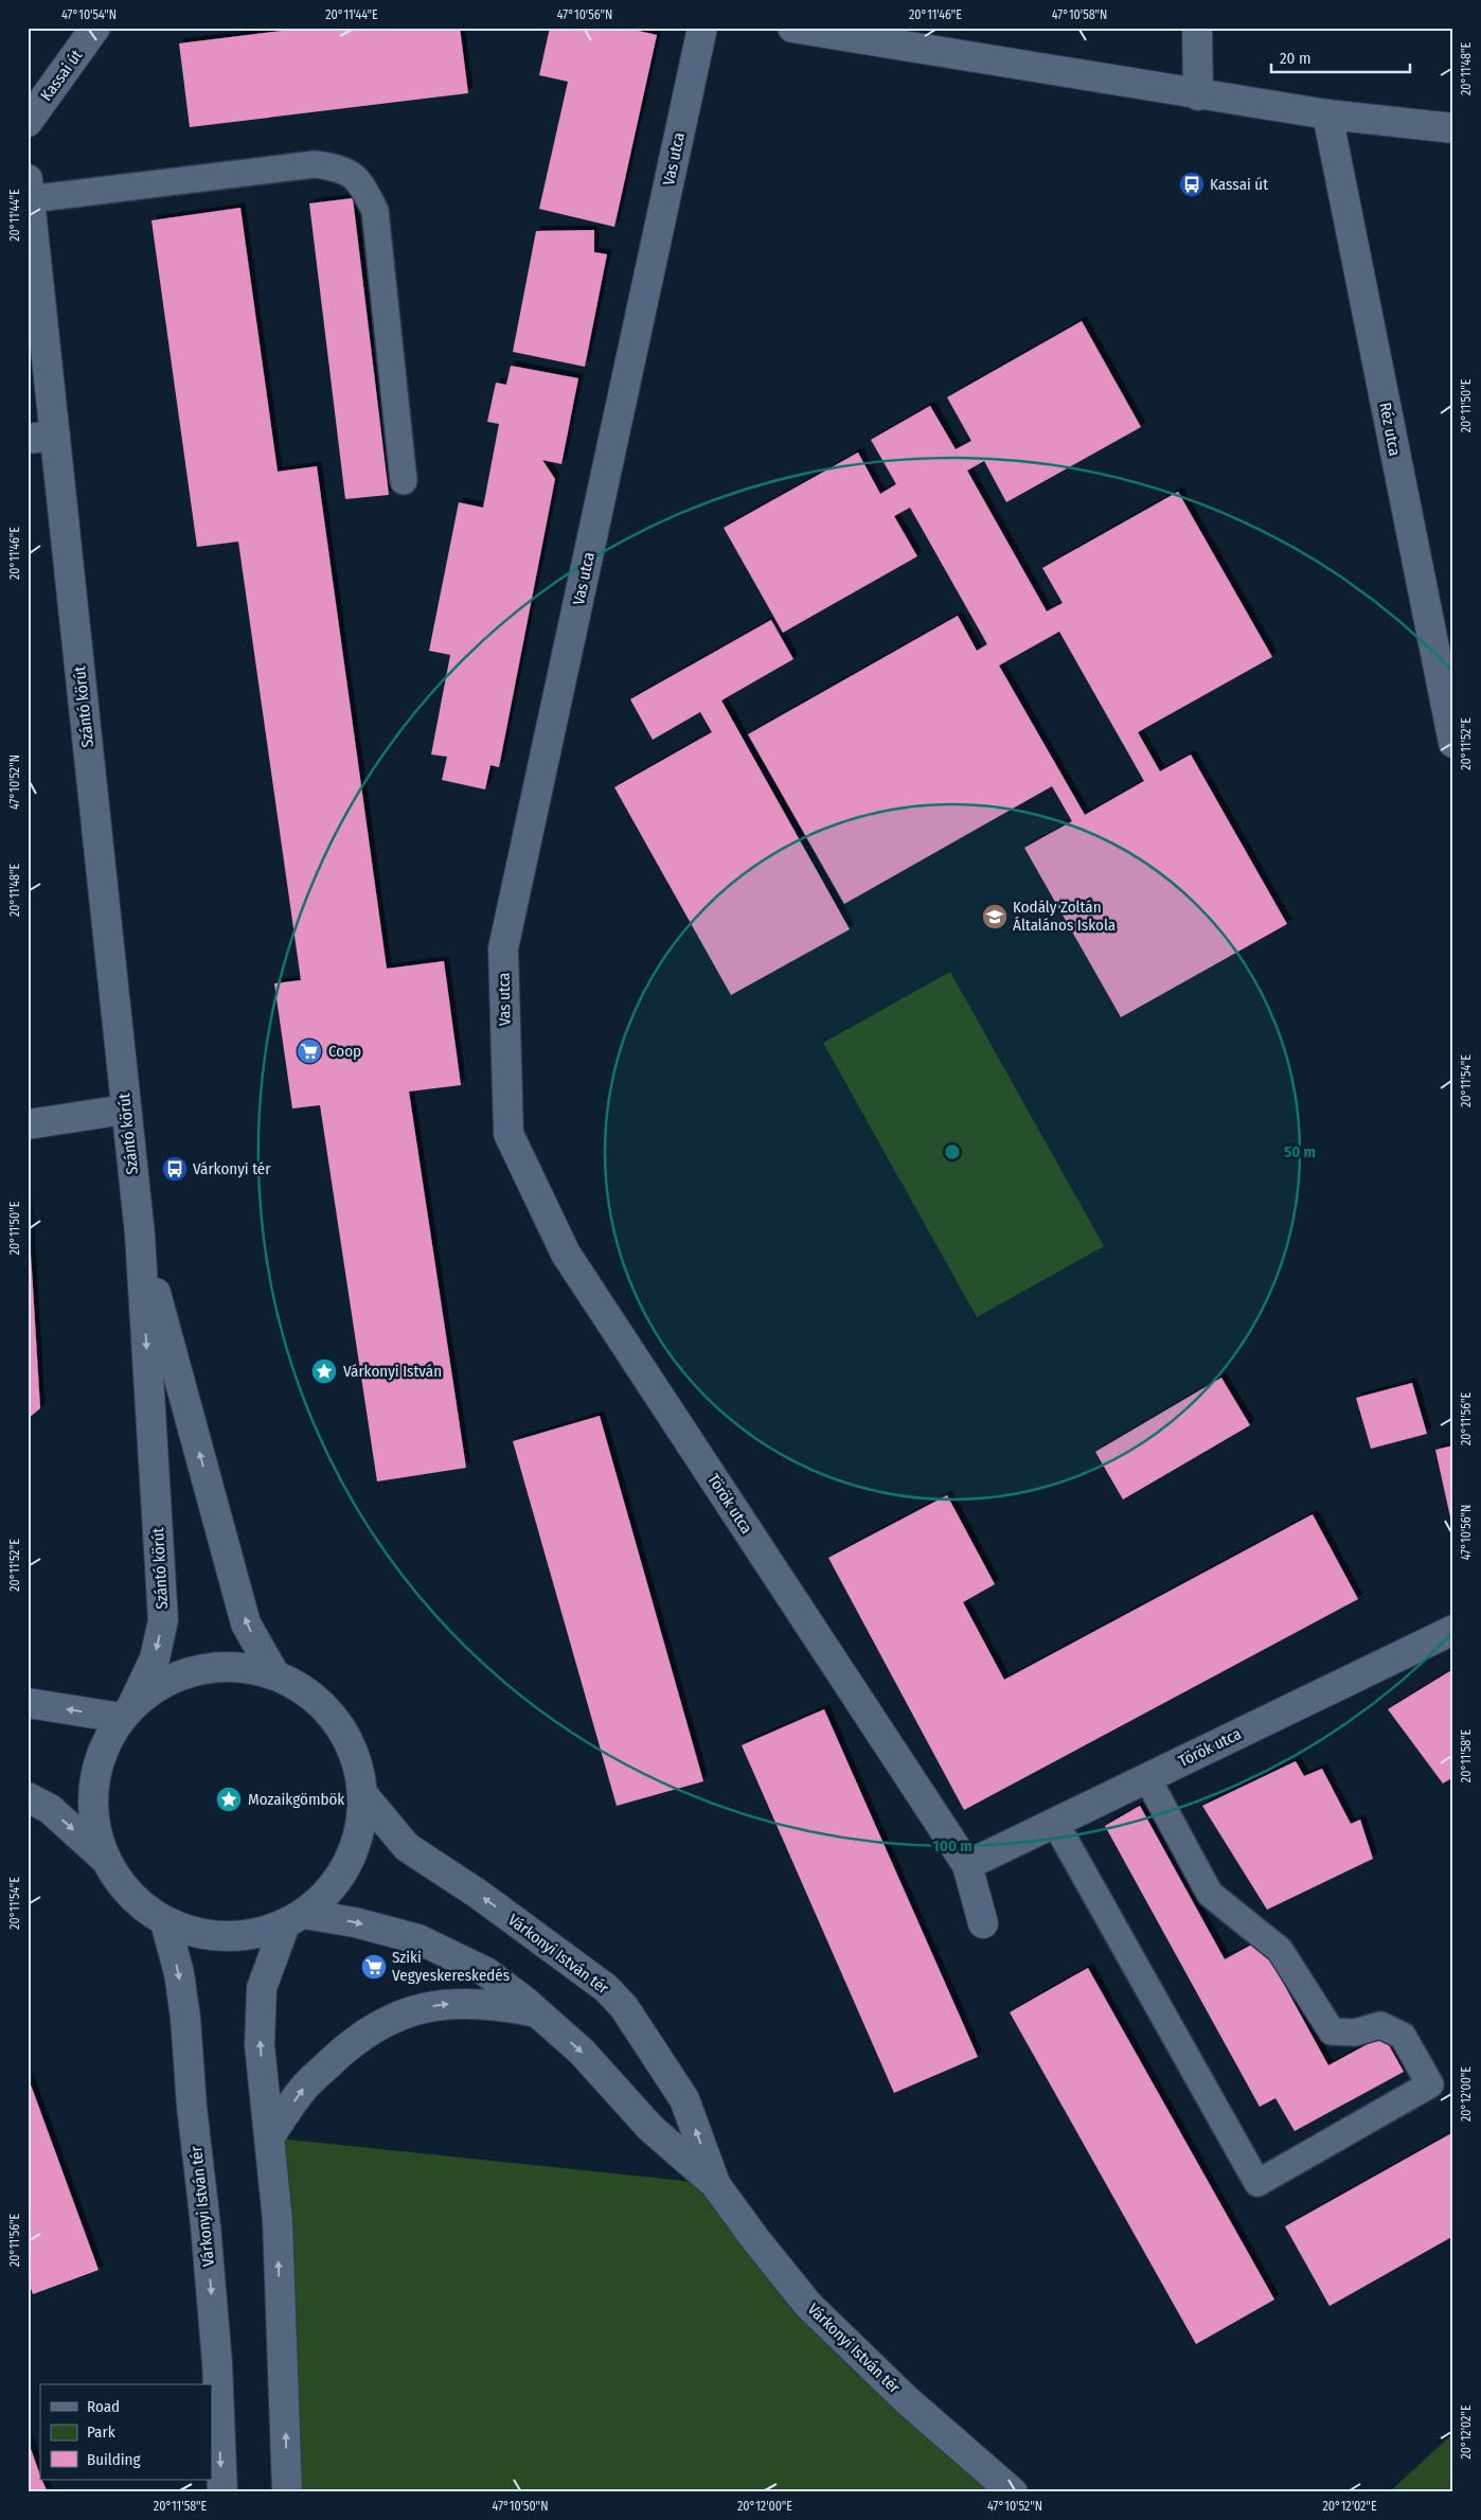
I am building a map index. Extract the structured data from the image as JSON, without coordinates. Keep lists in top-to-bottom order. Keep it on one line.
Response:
{"streets":{"street":["Kassai út","Vas utca","Réz utca","Szántó körút","Török utca","Várkonyi István tér"]},"crossings":[["Vas utca","Török utca"]],"places":{"bus stop":["Kassai út","Várkonyi tér"],"school or university":["Kodály Zoltán Általános Iskola"],"supermarket":["Coop","Sziki Vegyeskereskedés"],"place":["Várkonyi István","Mozaikgömbök"]},"legend":["Road","Park","Building"],"scale_bar":"20 m","coordinates":["47°10'54\"N","20°11'44\"E","47°10'56\"N","20°11'46\"E","47°10'58\"N","20°11'48\"E","20°11'50\"E","20°11'52\"E","47°10'52\"N","20°11'54\"E","20°11'56\"E","20°11'58\"E","20°12'00\"E","20°12'02\"E","47°10'50\"N"],"rings":["50 m","100 m"]}
